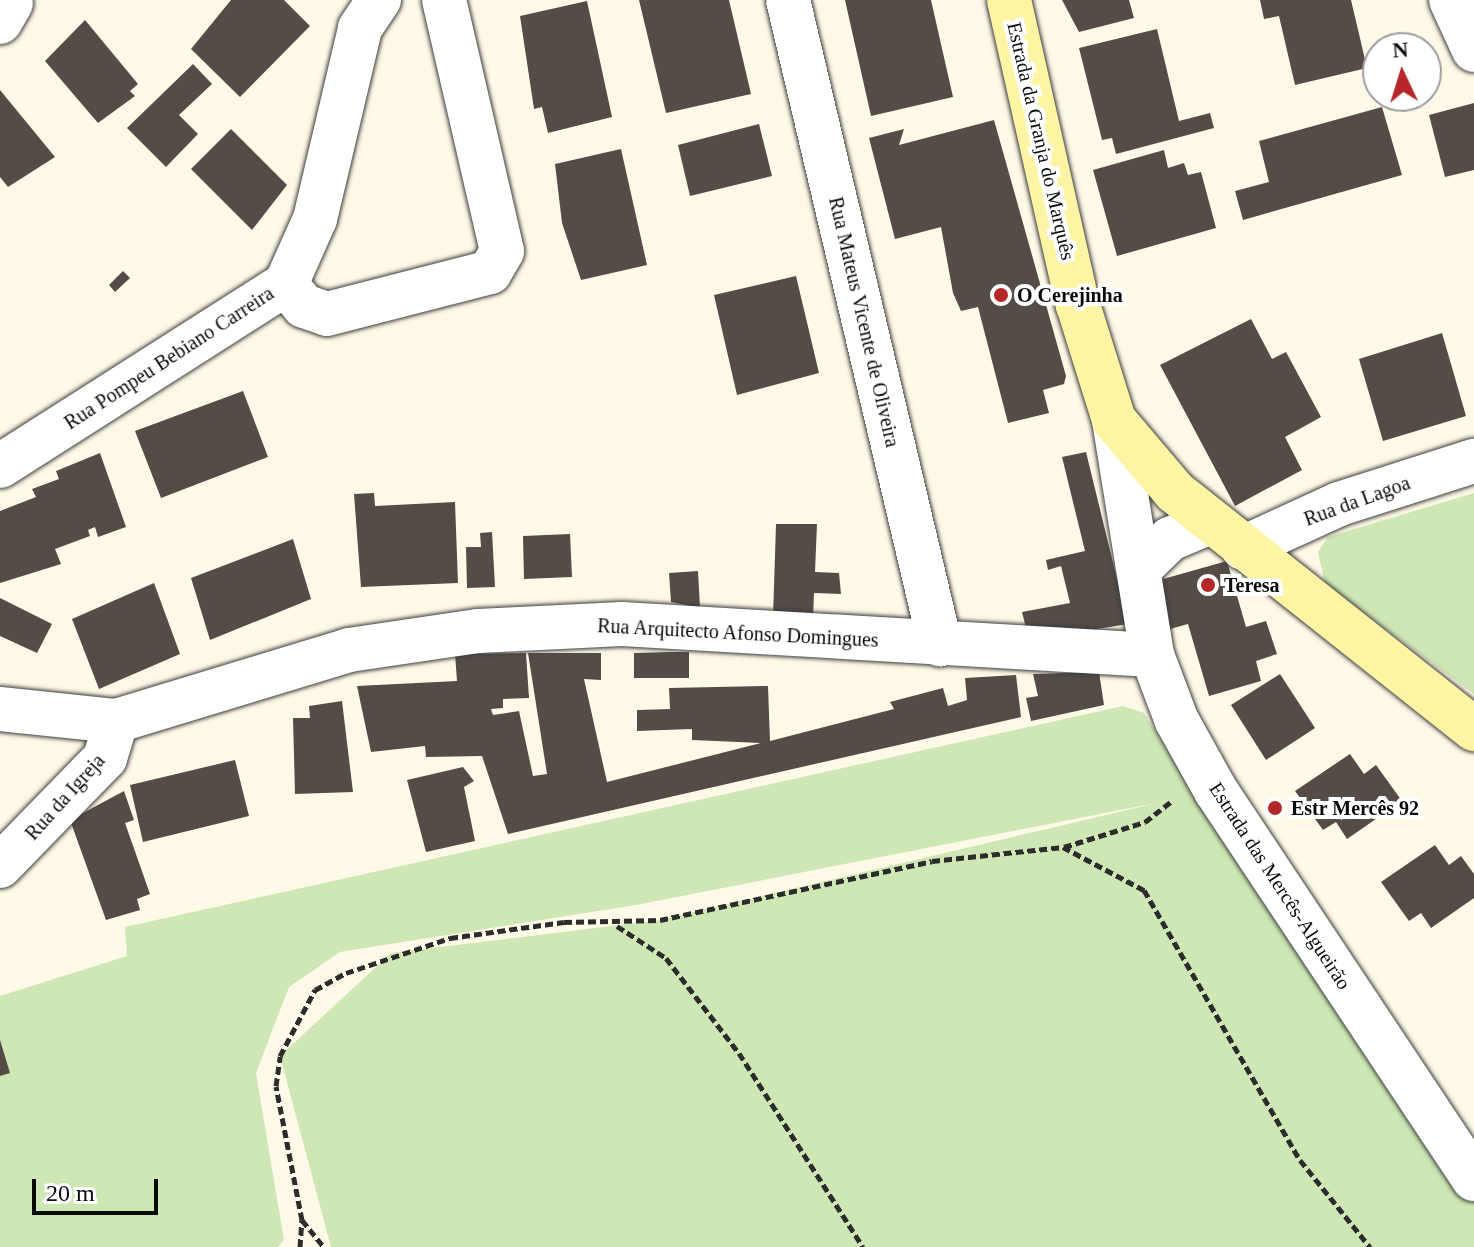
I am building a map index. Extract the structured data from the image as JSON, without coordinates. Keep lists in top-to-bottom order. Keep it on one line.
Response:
{"streets":{"main road":["Estrada da Granja do Marquês"],"street":["Rua Mateus Vicente de Oliveira","Rua Pompeu Bebiano Carreira","Rua da Lagoa","Rua Arquitecto Afonso Domingues","Rua da Igreja","Estrada das Mercês-Algueirão"]},"crossings":[["Estrada da Granja do Marquês","Rua da Lagoa"],["Estrada da Granja do Marquês","Estrada das Mercês-Algueirão"],["Rua Mateus Vicente de Oliveira","Rua Arquitecto Afonso Domingues"],["Rua da Lagoa","Estrada das Mercês-Algueirão"],["Rua Arquitecto Afonso Domingues","Rua da Igreja"],["Rua Arquitecto Afonso Domingues","Estrada das Mercês-Algueirão"]],"places":["O Cerejinha","Teresa","Estr Mercês 92"],"scale_bar":"20 m","north":"top"}
